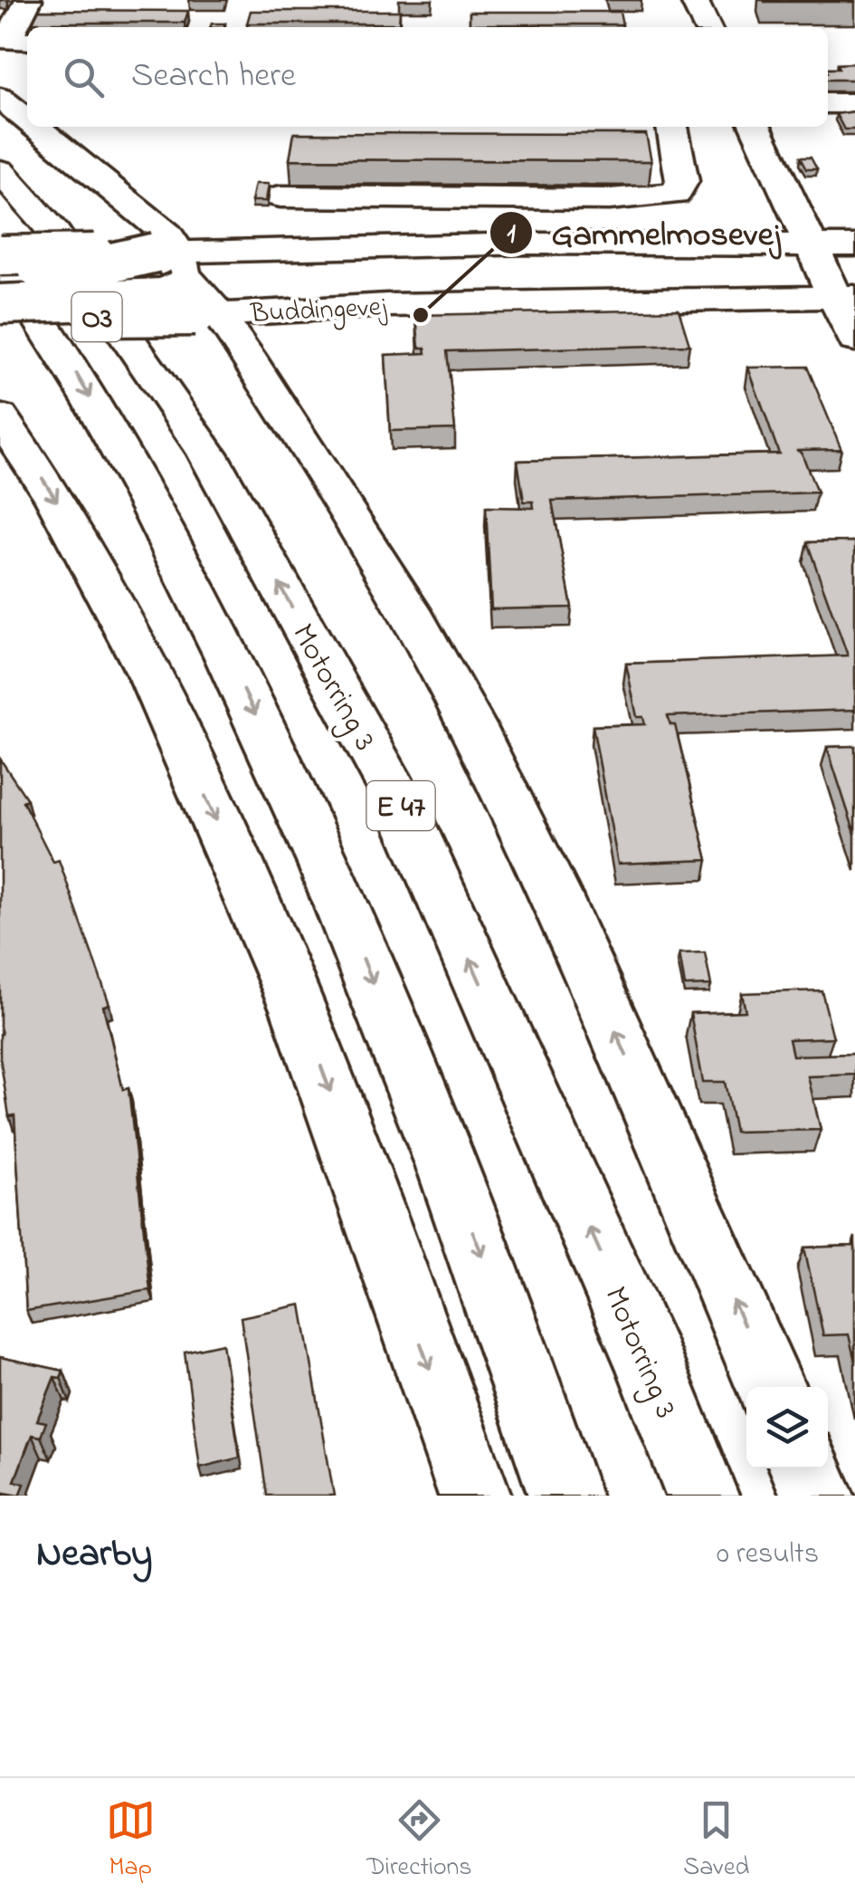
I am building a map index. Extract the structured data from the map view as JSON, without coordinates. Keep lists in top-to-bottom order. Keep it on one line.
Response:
{"streets":{"main road":["Buddingevej","O3","Motorring 3","E 47"]},"places":["Gammelmosevej"],"page":{"search":"Search here","heading":["Nearby","0 results"],"nav":["Map","Directions","Saved"]}}
